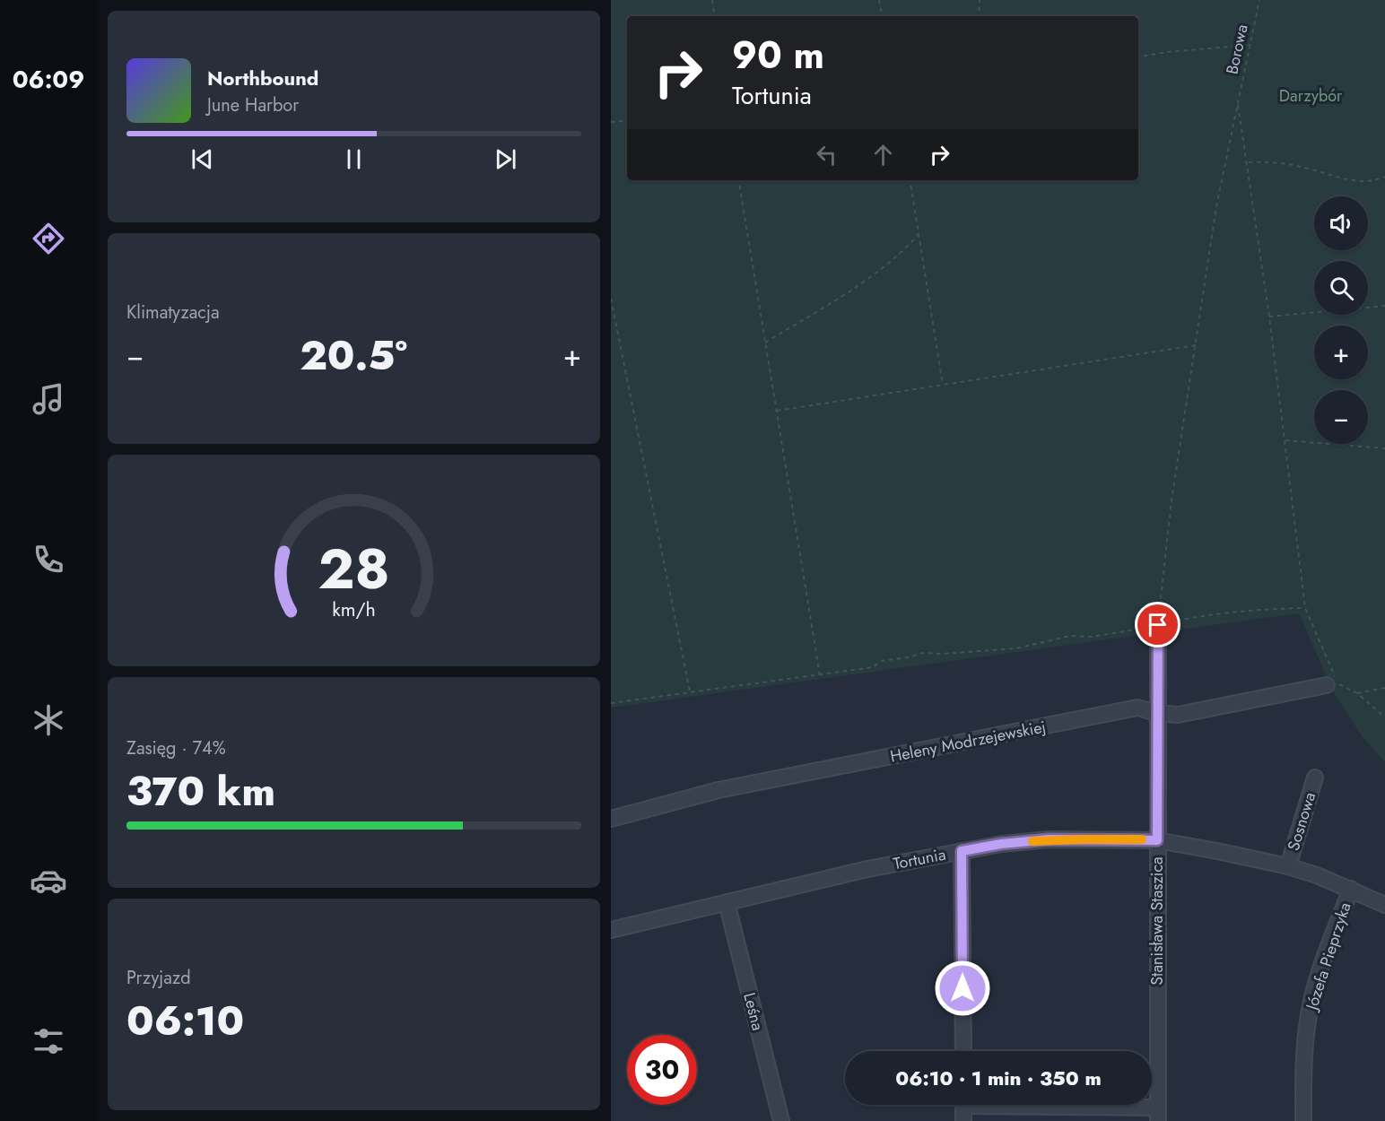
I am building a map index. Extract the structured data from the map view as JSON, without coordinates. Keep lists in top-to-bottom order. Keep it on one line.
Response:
{"streets":{"street":["Heleny Modrzejewskiej","Sosnowa","Tortunia","Stanisława Staszica","Józefa Pieprzyka","Leśna"],"path":["Borowa"]},"crossings":[["Borowa","Stanisława Staszica"],["Heleny Modrzejewskiej","Stanisława Staszica"],["Sosnowa","Tortunia"],["Tortunia","Stanisława Staszica"],["Tortunia","Józefa Pieprzyka"],["Tortunia","Leśna"]],"parks":["Darzybór"],"page":{"tabs":"06:09","turn":["90 m","Tortunia"],"song":["Northbound","June Harbor"],"map_buttons":["+","−"],"tile":["Klimatyzacja",["Zasięg · 74%","370 km"],["Przyjazd","06:10"]],"heat":["−","20.5°","+"],"limit":"30","trip":"06:10 · 1 min · 350 m","gauge":["28","km/h"]}}
